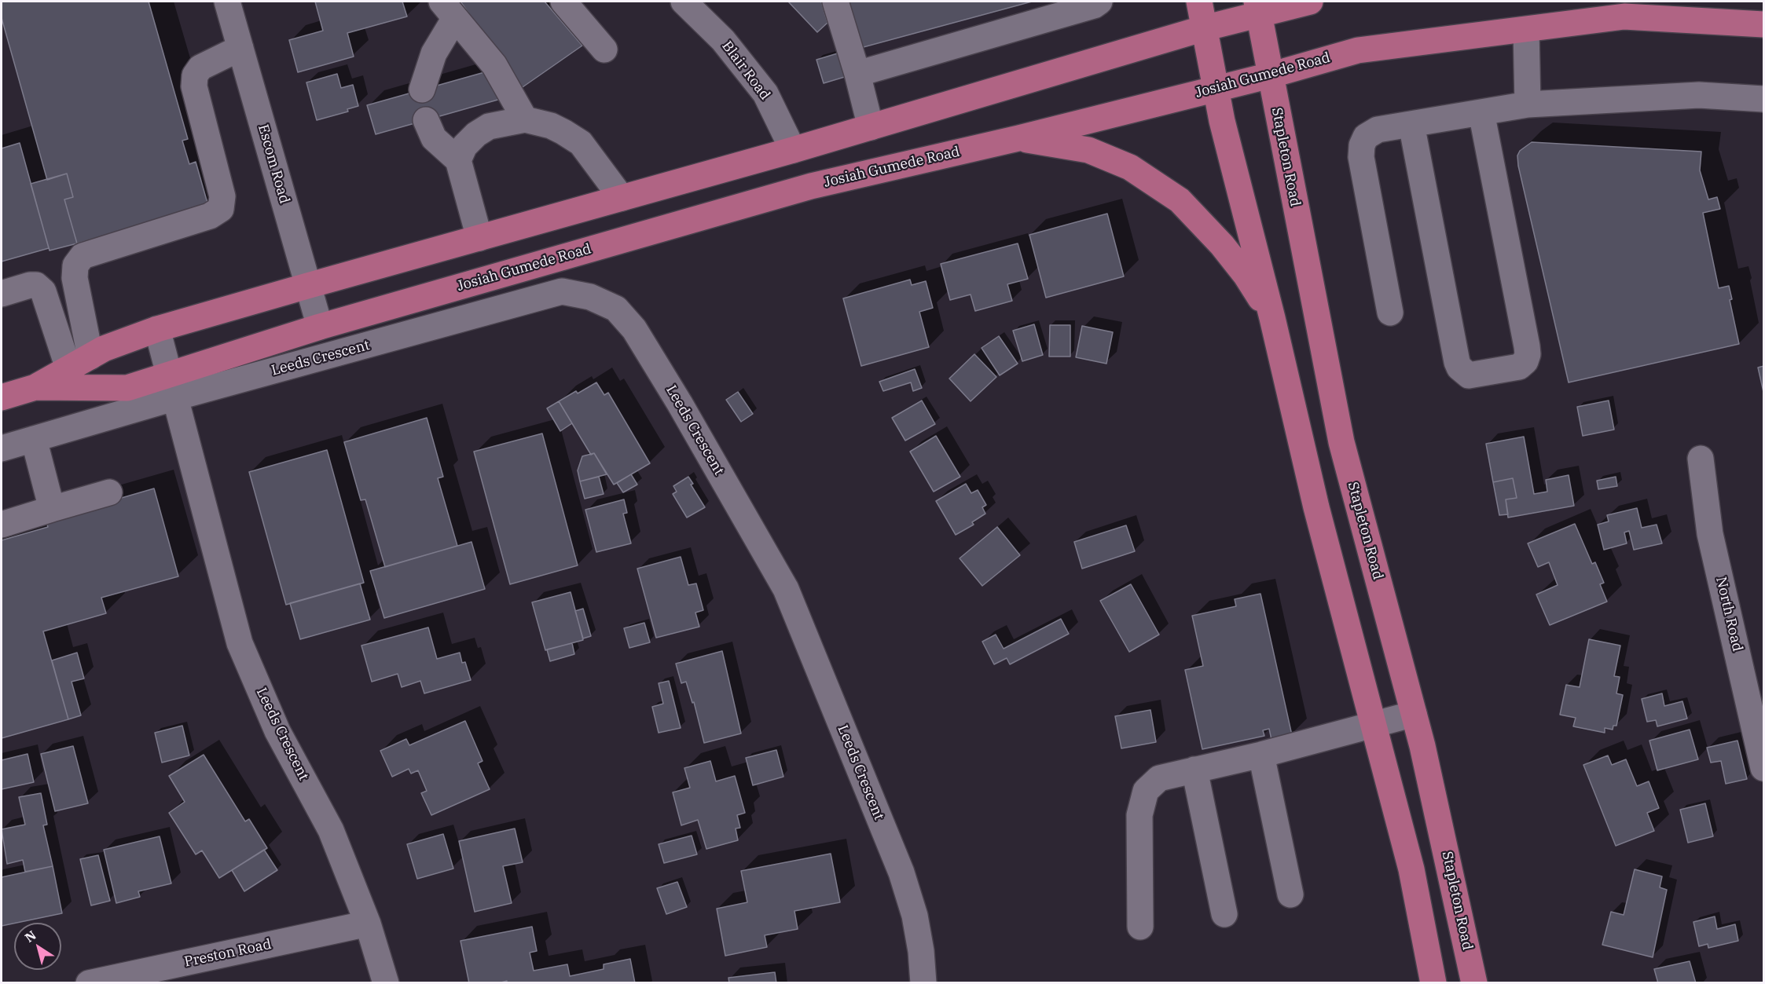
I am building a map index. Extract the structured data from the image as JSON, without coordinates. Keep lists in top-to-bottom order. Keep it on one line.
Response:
{"streets":{"main road":["Josiah Gumede Road","Stapleton Road"],"street":["Blair Road","Escom Road","Leeds Crescent","North Road","Preston Road"]},"crossings":[["Blair Road","Josiah Gumede Road"],["Josiah Gumede Road","Stapleton Road"],["Josiah Gumede Road","Escom Road"],["Josiah Gumede Road","Leeds Crescent"],["Leeds Crescent","Preston Road"]],"north":"top left"}
